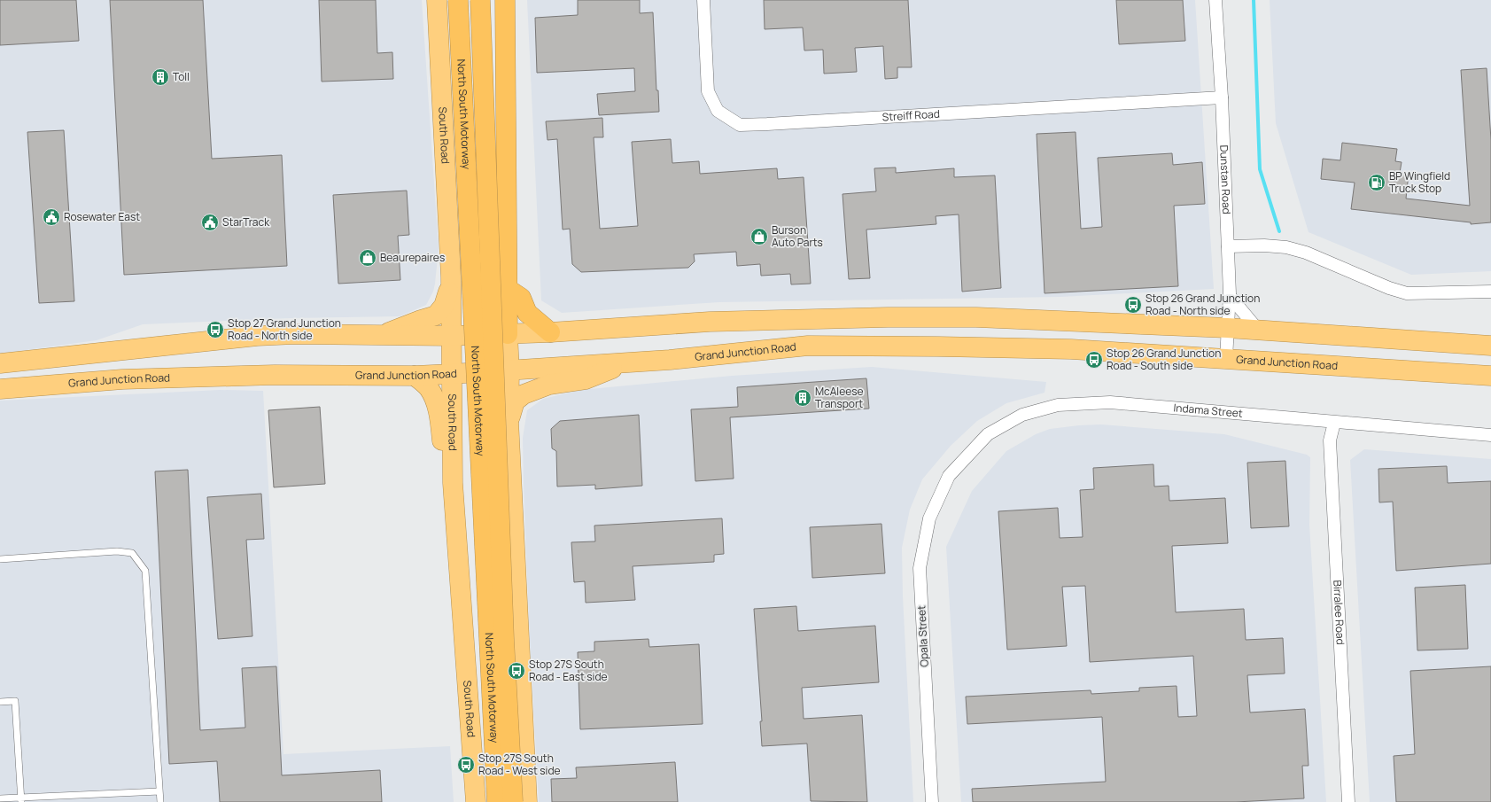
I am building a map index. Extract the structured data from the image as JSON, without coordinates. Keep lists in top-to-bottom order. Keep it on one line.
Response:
{"streets":{"highway":["North South Motorway","South Road","Grand Junction Road"],"street":["Streiff Road","Dunstan Road","Indama Street","Birralee Road","Opala Street"]},"crossings":[["Streiff Road","Dunstan Road"],["South Road","Grand Junction Road"],["Dunstan Road","Grand Junction Road"],["Indama Street","Birralee Road"],["Indama Street","Opala Street"]],"places":{"building":["Toll","McAleese Transport"],"fuel station":["BP Wingfield Truck Stop"],"public building":["Rosewater East","StarTrack"],"shop":["Burson Auto Parts","Beaurepaires"],"bus stop":["Stop 26 Grand Junction Road - North side","Stop 27 Grand Junction Road - North side","Stop 26 Grand Junction Road - South side","Stop 27S South Road - East side","Stop 27S South Road - West side"]}}
